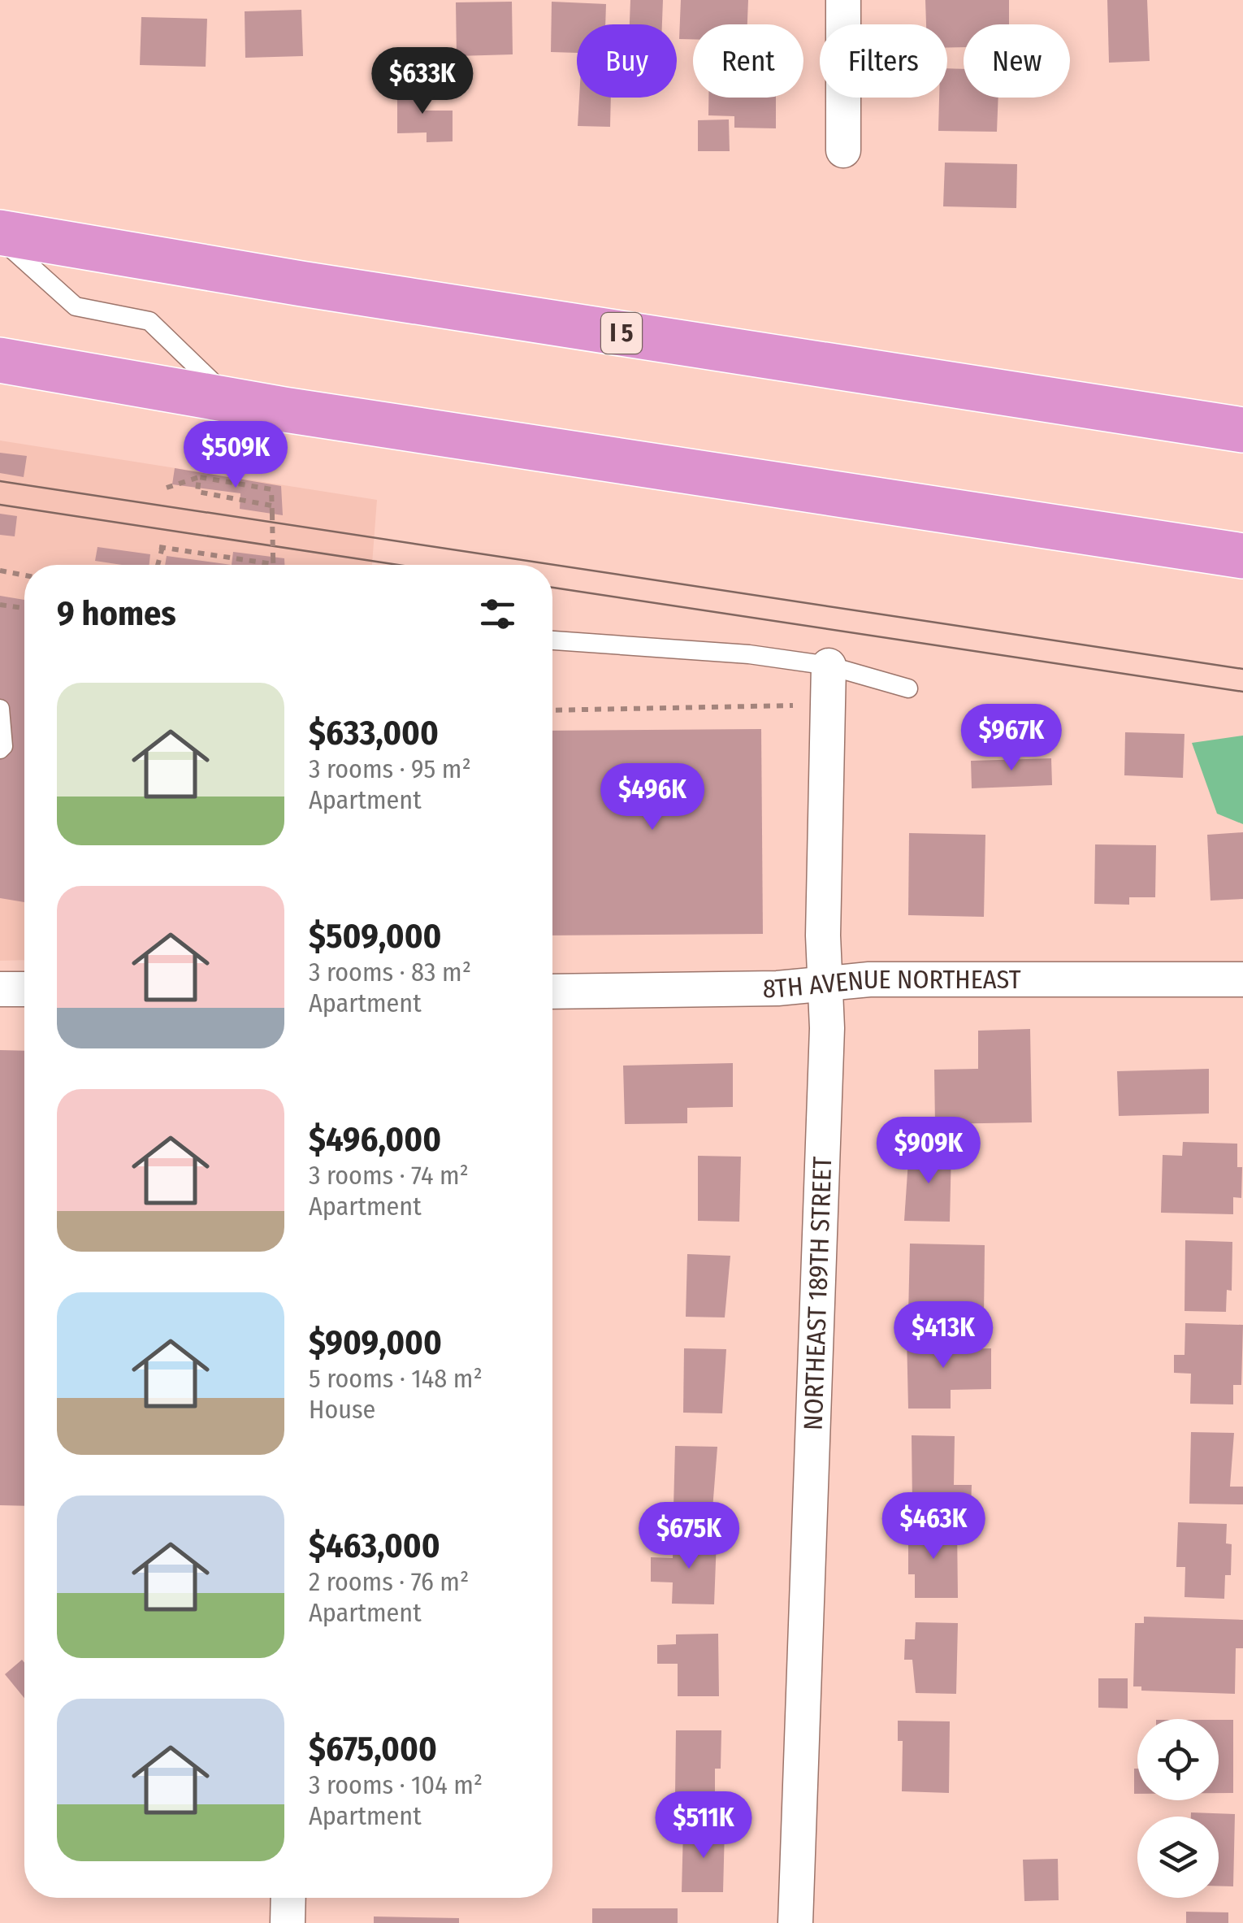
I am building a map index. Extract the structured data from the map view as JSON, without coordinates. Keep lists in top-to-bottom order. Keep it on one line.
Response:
{"streets":{"highway":["I 5"],"street":["8TH AVENUE NORTHEAST","NORTHEAST 189TH STREET"]},"crossings":[["8TH AVENUE NORTHEAST","NORTHEAST 189TH STREET"]],"page":{"chip":["Buy","Rent","Filters","New"],"price":["$633K","$509K","$967K","$496K","$909K","$413K","$463K","$675K","$511K"],"heading":"9 homes","list":[{"name":"$633,000","note":"3 rooms · 95 m² · Apartment"},{"name":"$509,000","note":"3 rooms · 83 m² · Apartment"},{"name":"$496,000","note":"3 rooms · 74 m² · Apartment"},{"name":"$909,000","note":"5 rooms · 148 m² · House"},{"name":"$463,000","note":"2 rooms · 76 m² · Apartment"},{"name":"$675,000","note":"3 rooms · 104 m² · Apartment"}]}}
